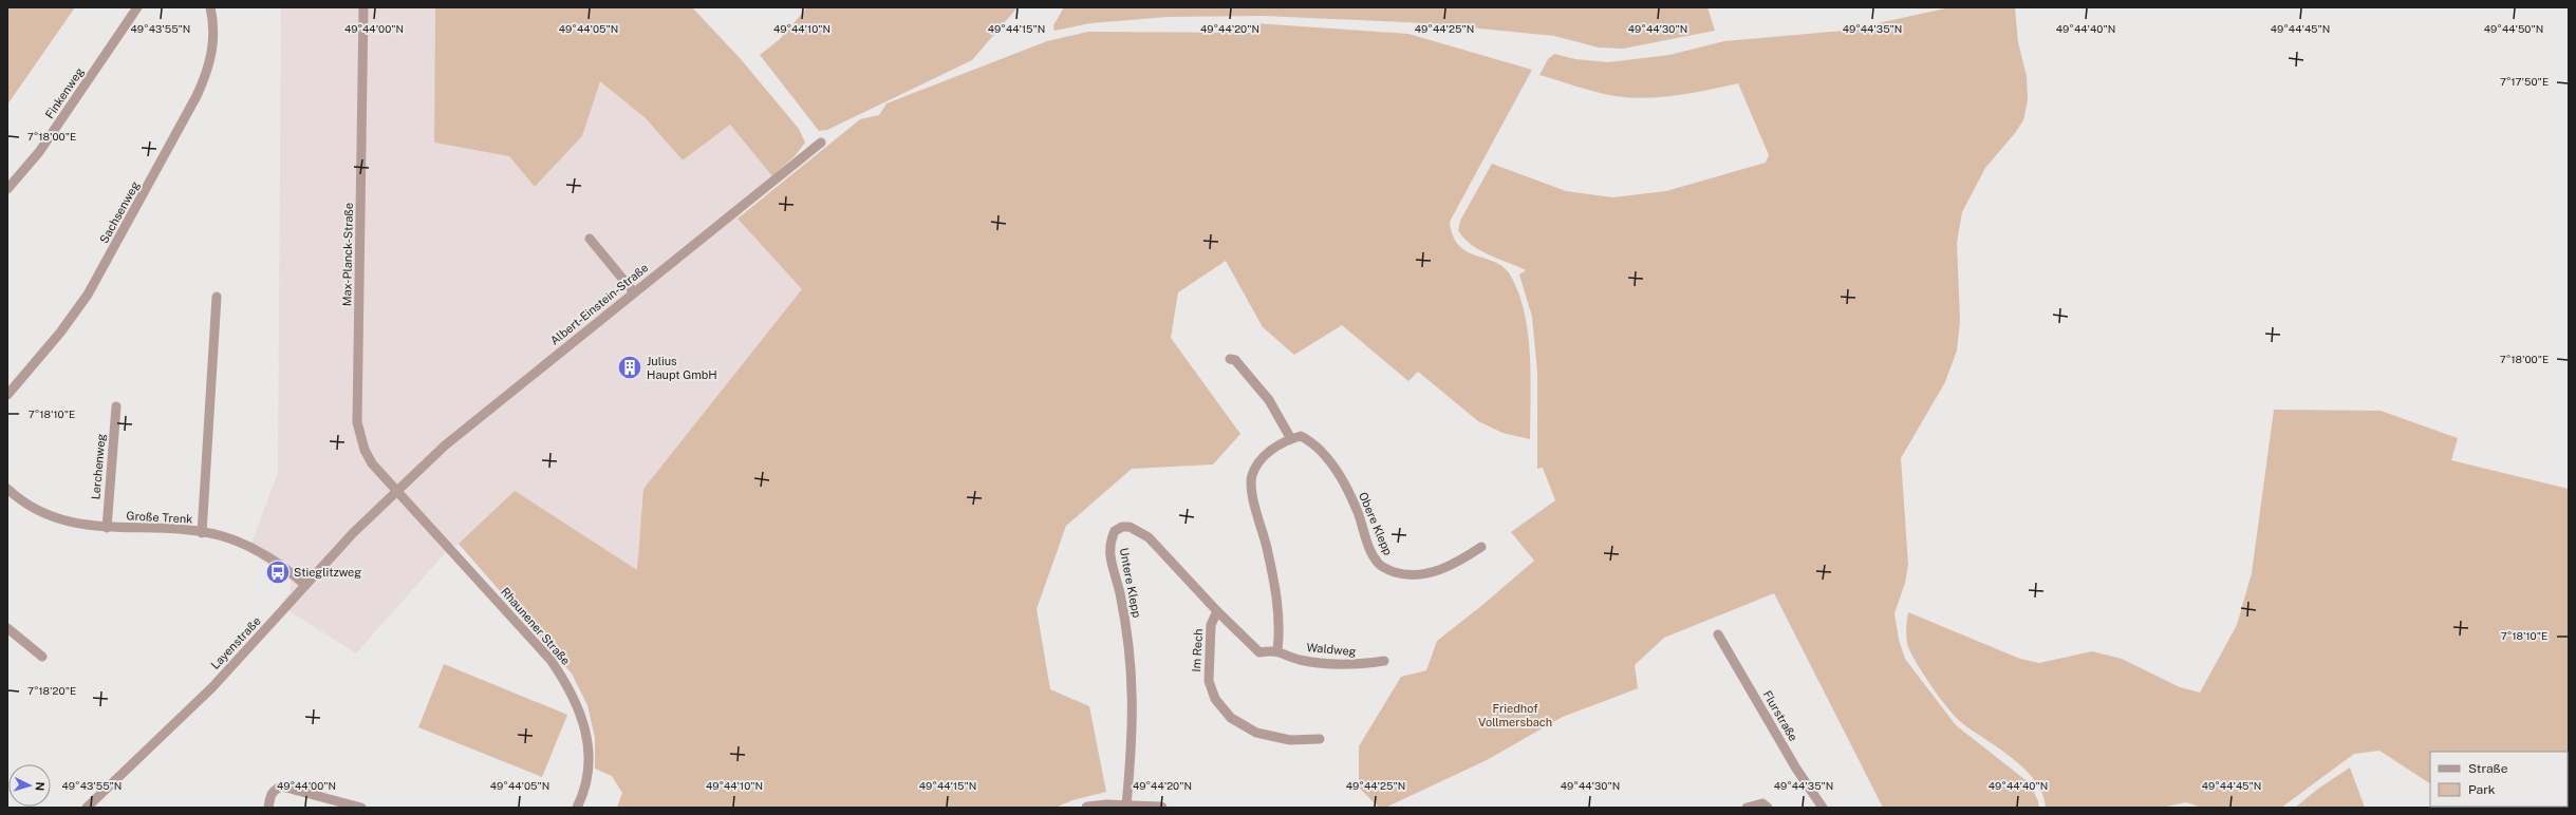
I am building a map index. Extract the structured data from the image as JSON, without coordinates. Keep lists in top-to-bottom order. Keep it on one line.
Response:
{"streets":{"street":["Finkenweg","Sachsenweg","Max-Planck-Straße","Albert-Einstein-Straße","Lerchenweg","Große Trenk","Obere Klepp","Untere Klepp","Rhaunener Straße","Layenstraße","Waldweg","Im Rech","Flurstraße"]},"crossings":[["Max-Planck-Straße","Albert-Einstein-Straße"],["Max-Planck-Straße","Rhaunener Straße"],["Max-Planck-Straße","Layenstraße"],["Albert-Einstein-Straße","Rhaunener Straße"],["Albert-Einstein-Straße","Layenstraße"],["Lerchenweg","Große Trenk"],["Große Trenk","Layenstraße"],["Untere Klepp","Waldweg"],["Untere Klepp","Im Rech"],["Rhaunener Straße","Layenstraße"]],"parks":["Friedhof Vollmersbach"],"places":{"building":["Julius Haupt GmbH"],"bus stop":["Stieglitzweg"]},"legend":["Straße","Park"],"north":"right","coordinates":["49°43'55\"N","49°44'00\"N","49°44'05\"N","49°44'10\"N","49°44'15\"N","49°44'20\"N","49°44'25\"N","49°44'30\"N","49°44'35\"N","49°44'40\"N","49°44'45\"N","49°44'50\"N","7°17'50\"E","7°18'00\"E","7°18'10\"E","7°18'20\"E"]}
